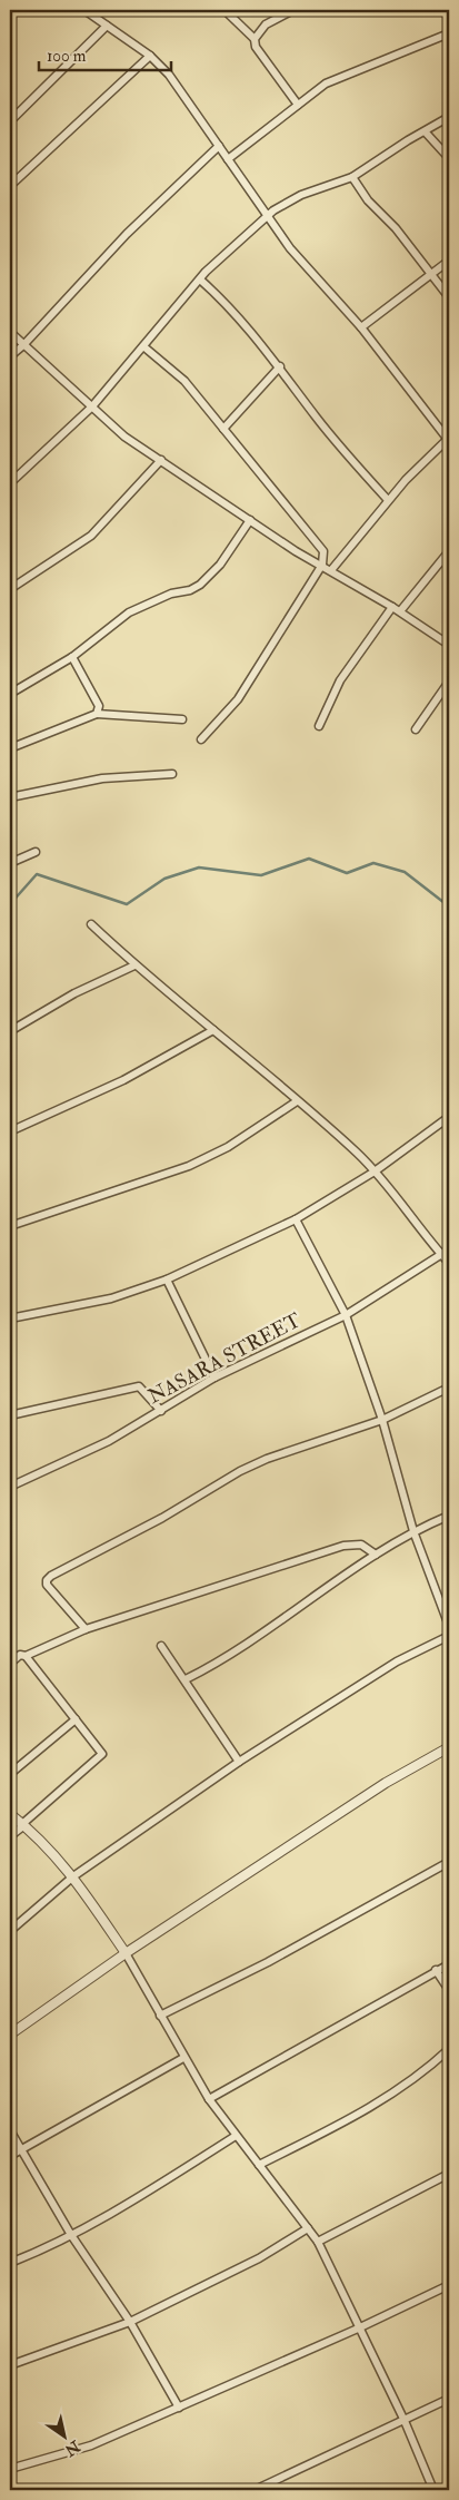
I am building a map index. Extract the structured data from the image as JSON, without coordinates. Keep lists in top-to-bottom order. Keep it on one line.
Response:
{"streets":{"street":["NASARA STREET"]},"scale_bar":"100 m","north":"bottom right"}
